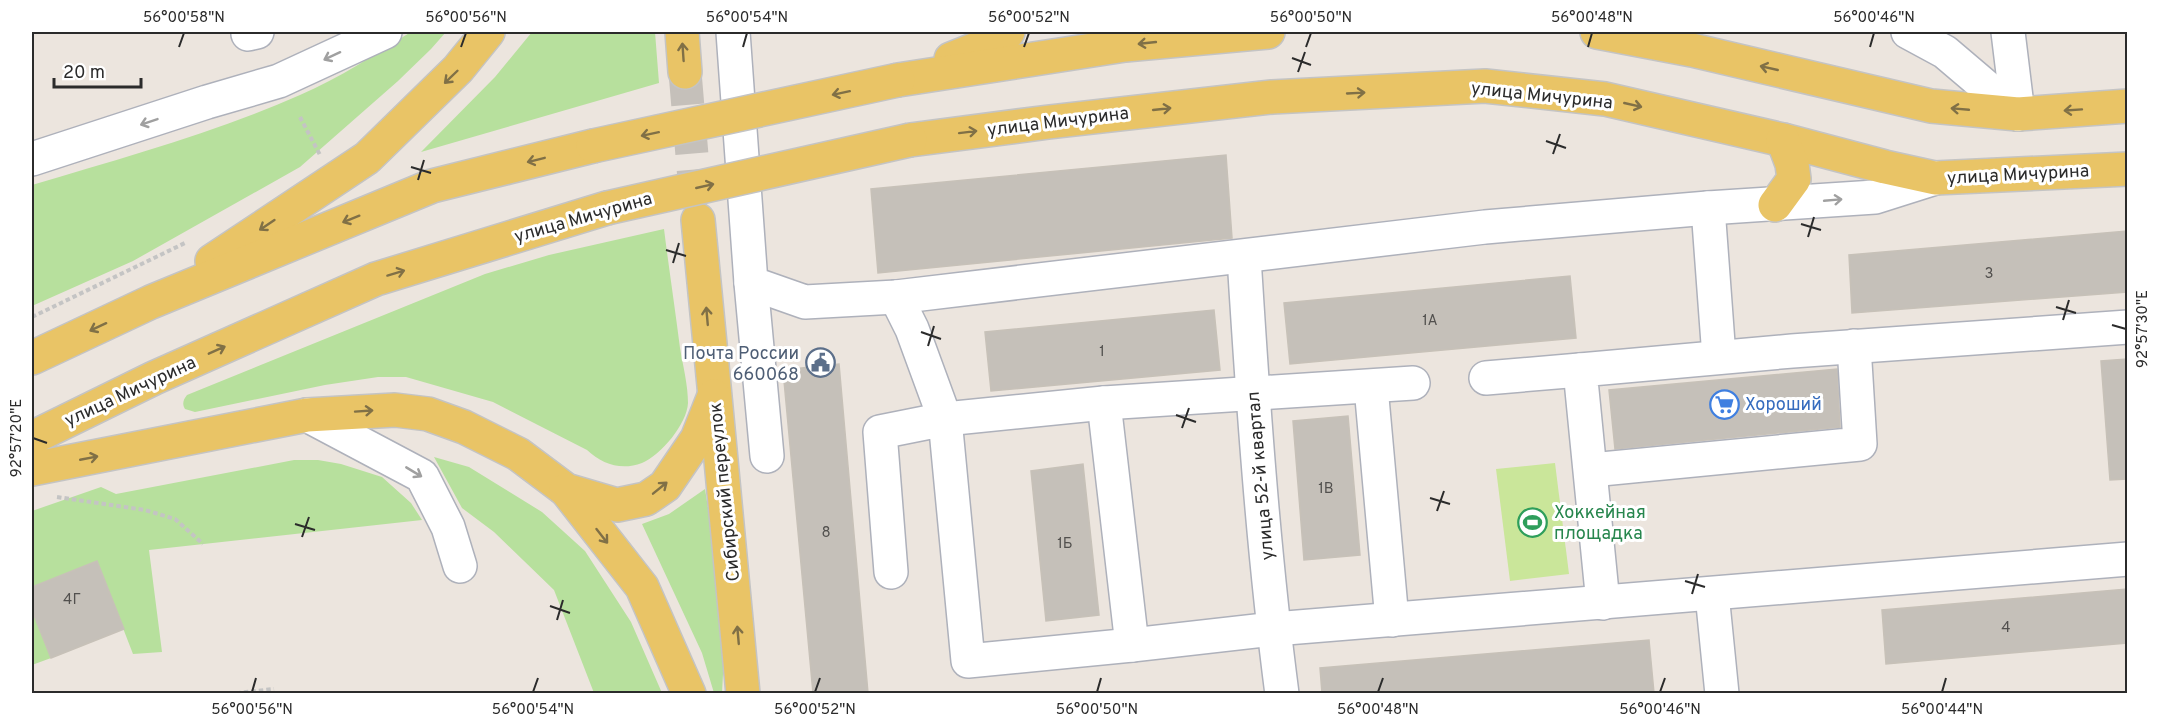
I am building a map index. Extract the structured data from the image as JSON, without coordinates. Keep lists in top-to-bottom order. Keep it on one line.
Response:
{"streets":{"main road":["улица Мичурина","Сибирский переулок"],"street":["улица 52-й квартал"]},"one_way":["Сибирский переулок"],"places":{"public building":["Почта России 660068"],"supermarket":["Хороший"],"sports":["Хоккейная площадка"]},"house_numbers":["3","1А","1","1В","8","1Б","4Г","4"],"scale_bar":"20 m","coordinates":["56°00'58\"N","56°00'56\"N","56°00'54\"N","56°00'52\"N","56°00'50\"N","56°00'48\"N","56°00'46\"N","92°57'30\"E","92°57'20\"E","56°00'44\"N"]}
